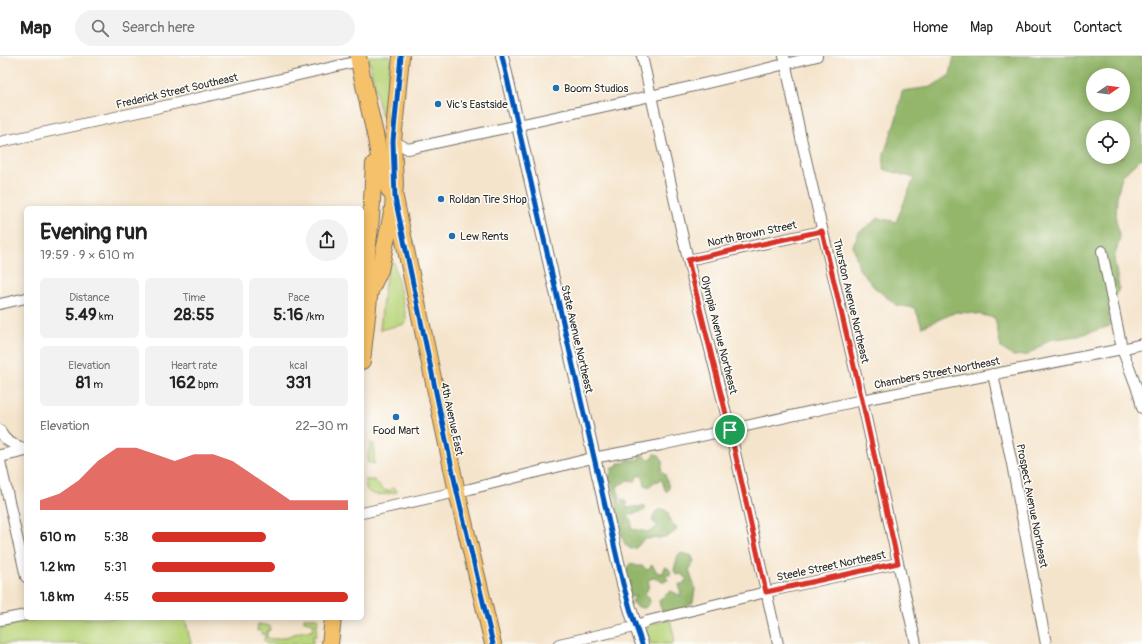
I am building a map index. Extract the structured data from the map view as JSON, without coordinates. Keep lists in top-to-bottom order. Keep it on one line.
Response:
{"streets":{"main road":["4th Avenue East"],"street":["Frederick Street Southeast","North Brown Street","Thurston Avenue Northeast","Olympia Avenue Northeast","State Avenue Northeast","Chambers Street Northeast","Prospect Avenue Northeast","Steele Street Northeast"]},"crossings":[["North Brown Street","Thurston Avenue Northeast"],["North Brown Street","Olympia Avenue Northeast"],["Thurston Avenue Northeast","Chambers Street Northeast"],["Thurston Avenue Northeast","Steele Street Northeast"],["Olympia Avenue Northeast","Chambers Street Northeast"],["Olympia Avenue Northeast","Steele Street Northeast"],["State Avenue Northeast","Chambers Street Northeast"],["State Avenue Northeast","Steele Street Northeast"],["Chambers Street Northeast","4th Avenue East"],["Chambers Street Northeast","Prospect Avenue Northeast"]],"places":["Boom Studios","Vic's Eastside","Roldan Tire SHop","Lew Rents","Food Mart"],"north":"right","page":{"header":"Map","search":"Search here","nav":["Home","Map","About","Contact"],"heading":["Evening run","19:59 · 9 × 610 m"],"stats":[["Distance","5.49 km"],["Time","28:55"],["Pace","5:16 /km"],["Elevation","81 m"],["Heart rate","162 bpm"],["kcal","331"]],"chart":["Elevation","22–30 m"],"list":[{"name":"610 m","note":"5:38"},{"name":"1.2 km","note":"5:31"},{"name":"1.8 km","note":"4:55"}]}}
